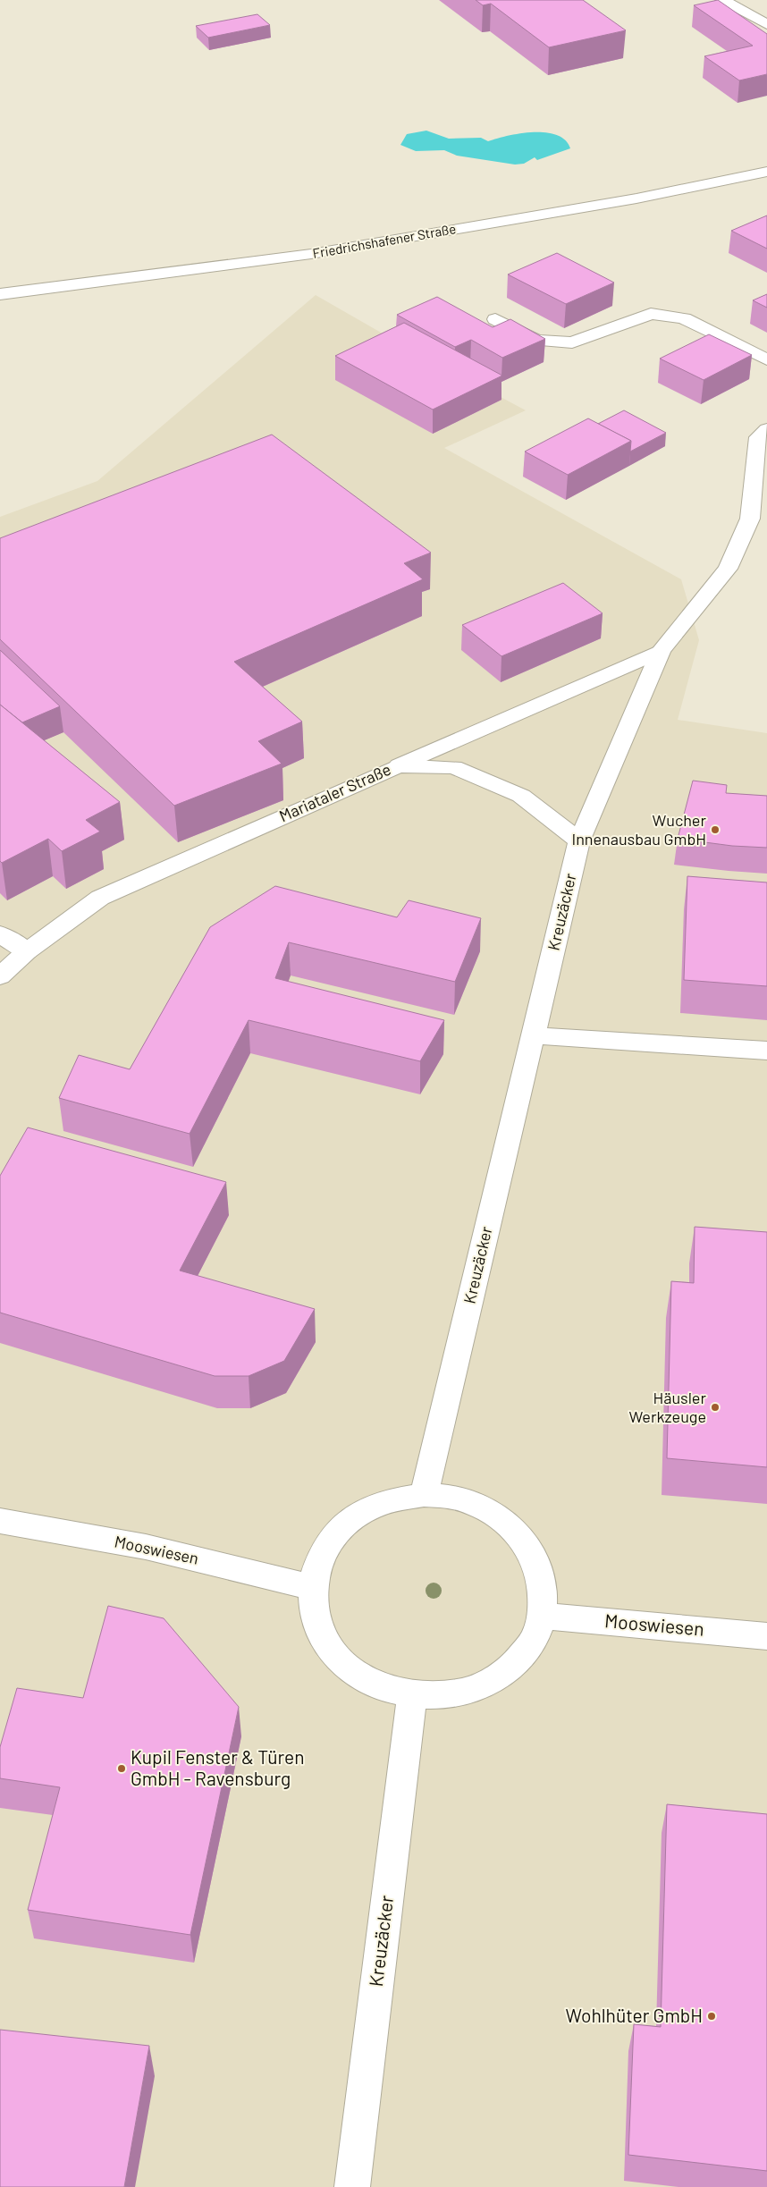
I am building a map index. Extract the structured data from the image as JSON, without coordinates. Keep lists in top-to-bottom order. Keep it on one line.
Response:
{"streets":{"street":["Friedrichshafener Straße","Mariataler Straße","Kreuzäcker","Mooswiesen"]},"crossings":[["Mariataler Straße","Kreuzäcker"]],"places":["Wucher Innenausbau GmbH","Häusler Werkzeuge","Kupil Fenster & Türen GmbH - Ravensburg","Wohlhüter GmbH"]}
